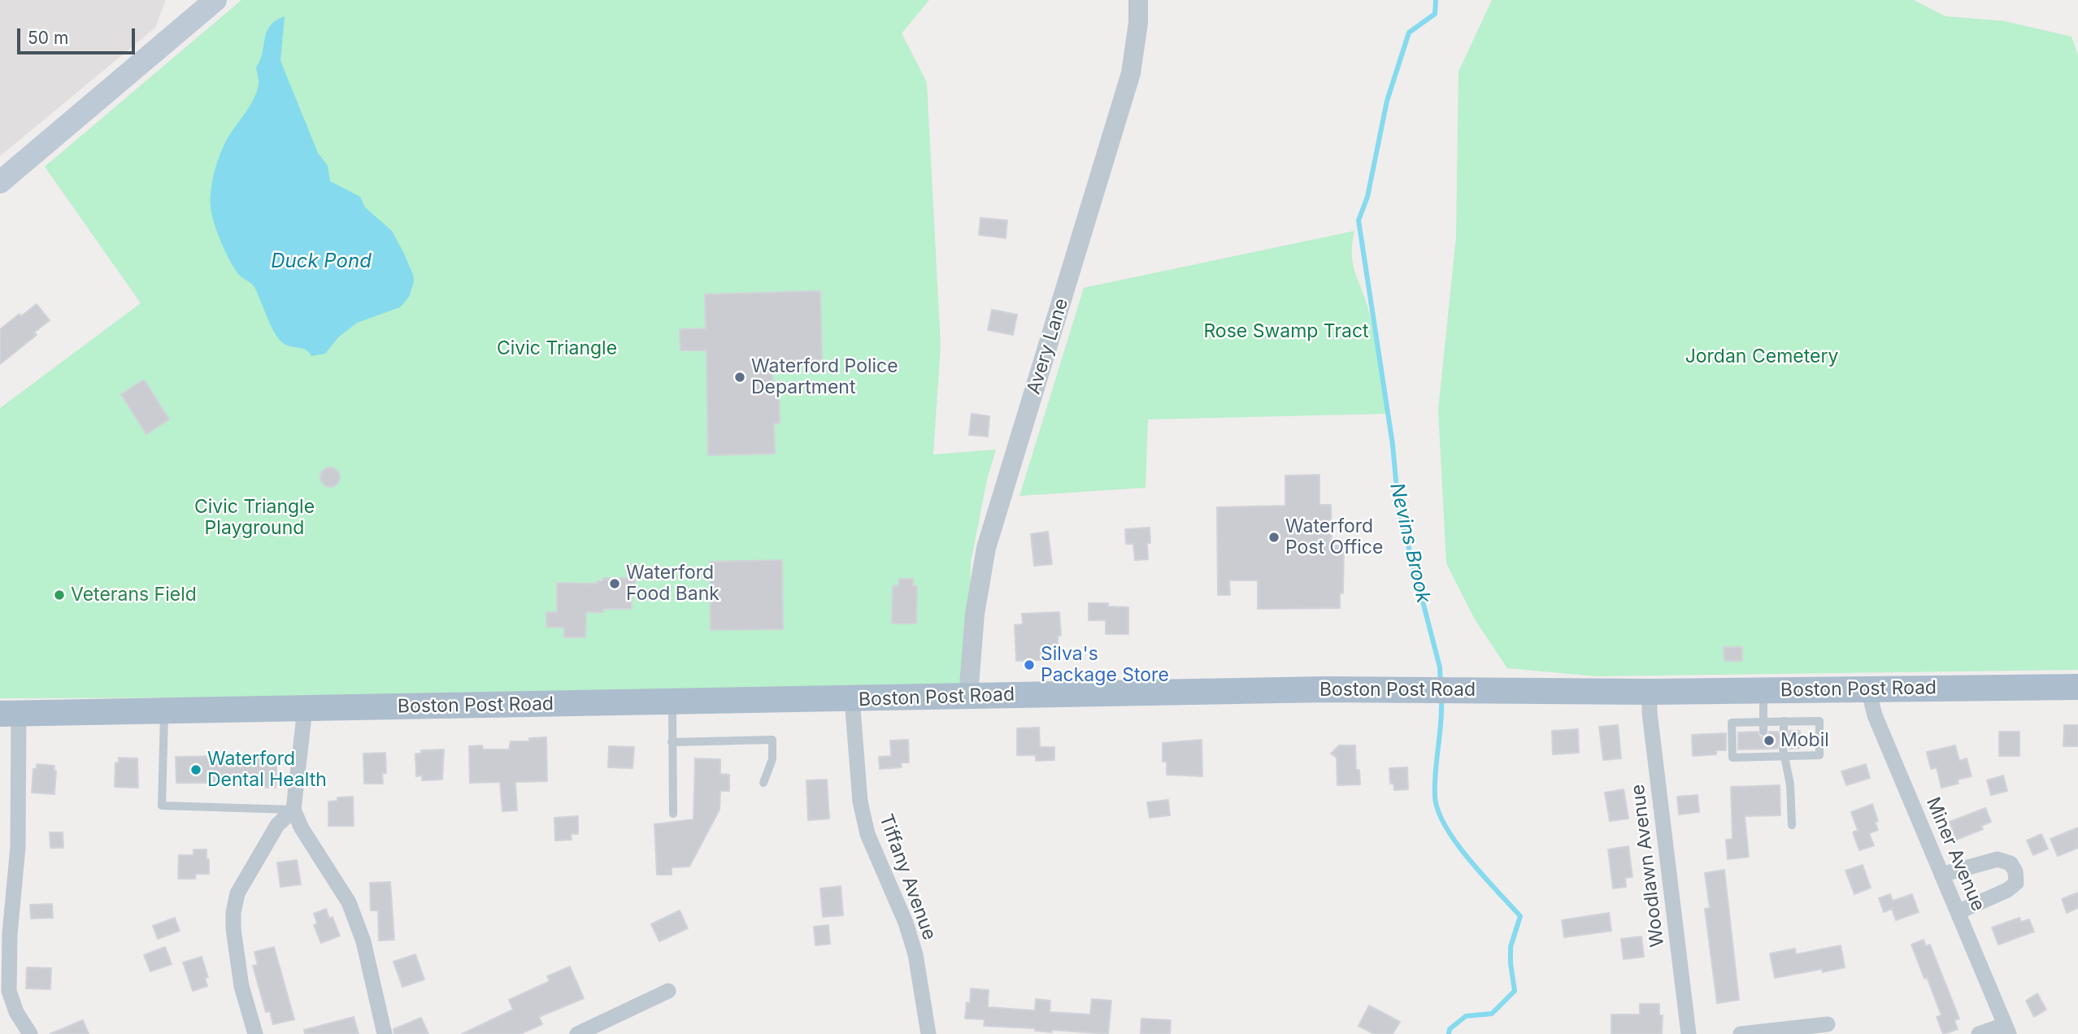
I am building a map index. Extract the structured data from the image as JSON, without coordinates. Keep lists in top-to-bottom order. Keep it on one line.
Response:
{"streets":{"main road":["Boston Post Road"],"street":["Avery Lane","Miner Avenue","Woodlawn Avenue","Tiffany Avenue"]},"crossings":[["Avery Lane","Boston Post Road"],["Boston Post Road","Miner Avenue"],["Boston Post Road","Woodlawn Avenue"],["Boston Post Road","Tiffany Avenue"]],"water":["Duck Pond","Nevins Brook"],"parks":["Rose Swamp Tract","Civic Triangle","Jordan Cemetery","Civic Triangle Playground"],"places":["Waterford Police Department","Waterford Post Office","Waterford Food Bank","Veterans Field","Silva's Package Store","Mobil","Waterford Dental Health"],"scale_bar":"50 m"}
